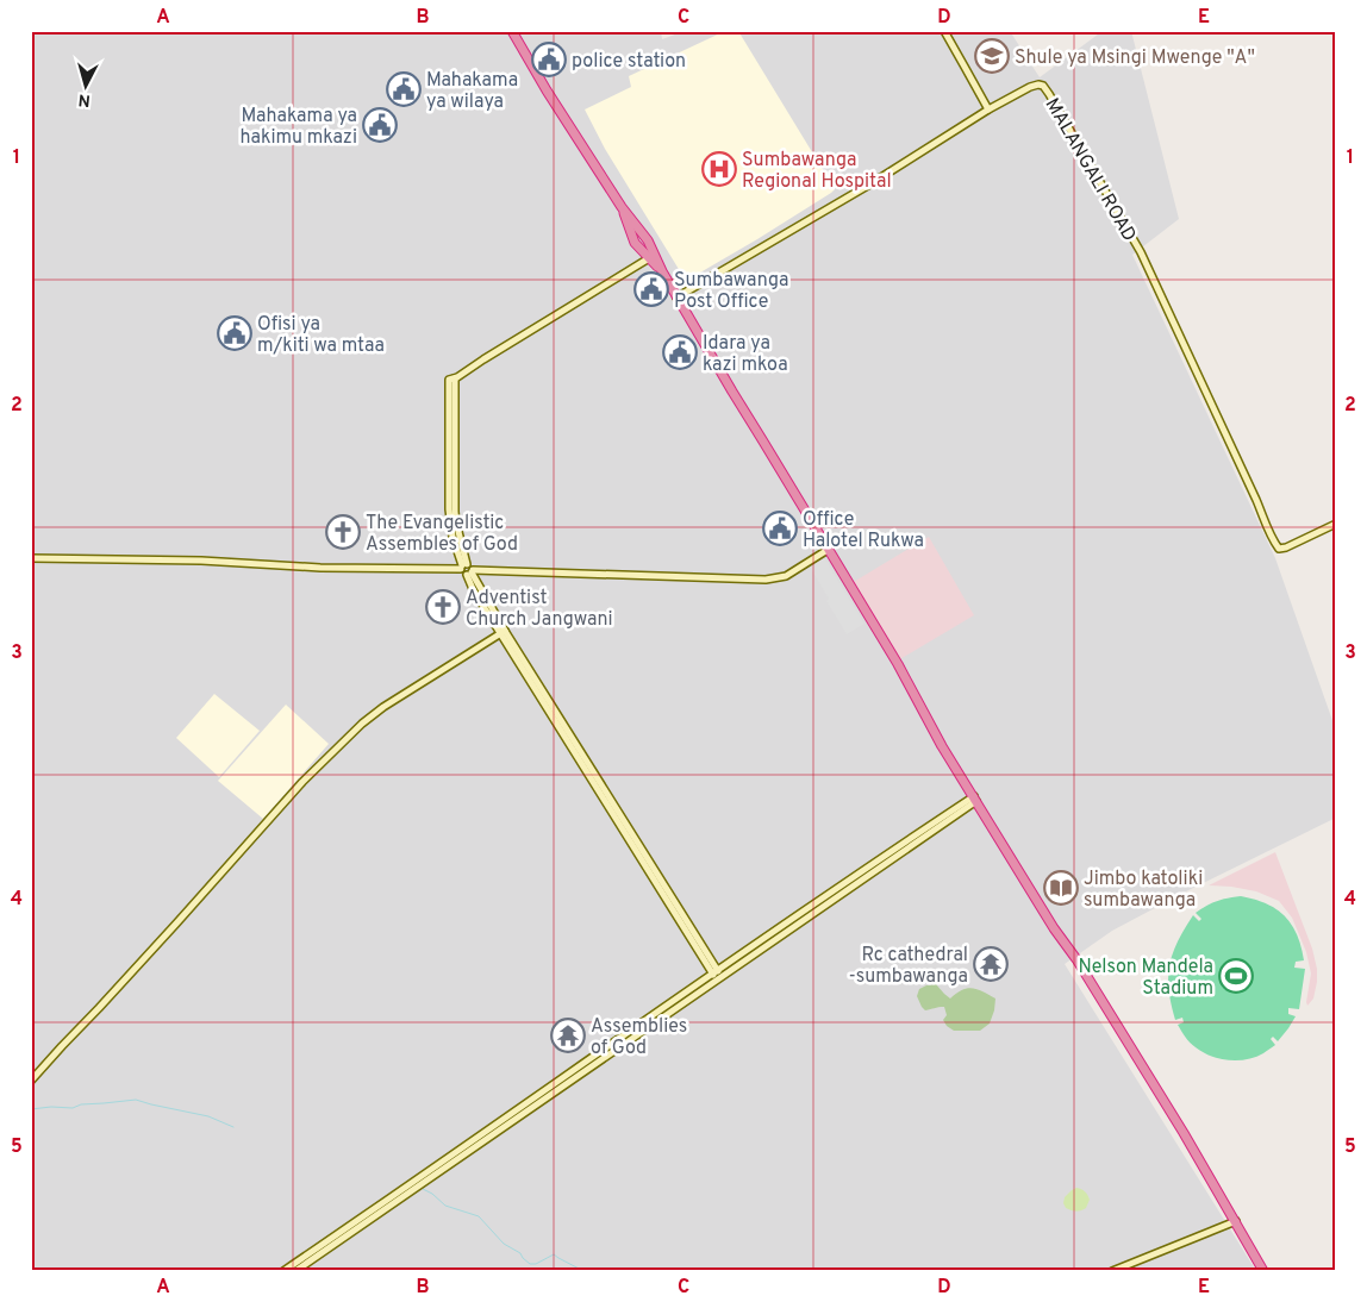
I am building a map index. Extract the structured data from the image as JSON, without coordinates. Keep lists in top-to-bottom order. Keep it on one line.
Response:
{"streets":{"street":["MALANGALI ROAD"]},"places":{"school or university":["Shule ya Msingi Mwenge \"A\""],"public building":["police station","Mahakama ya wilaya","Mahakama ya hakimu mkazi","Sumbawanga Post Office","Ofisi ya m/kiti wa mtaa","Idara ya kazi mkoa","Office Halotel Rukwa"],"hospital":["Sumbawanga Regional Hospital"],"church":["The Evangelistic Assembles of God","Adventist Church Jangwani"],"library":["Jimbo katoliki sumbawanga"],"temple":["Rc cathedral -sumbawanga","Assemblies of God"],"sports":["Nelson Mandela Stadium"]},"north":"bottom","grid":{"columns":["A","B","C","D","E"],"rows":["1","2","3","4","5"]}}
